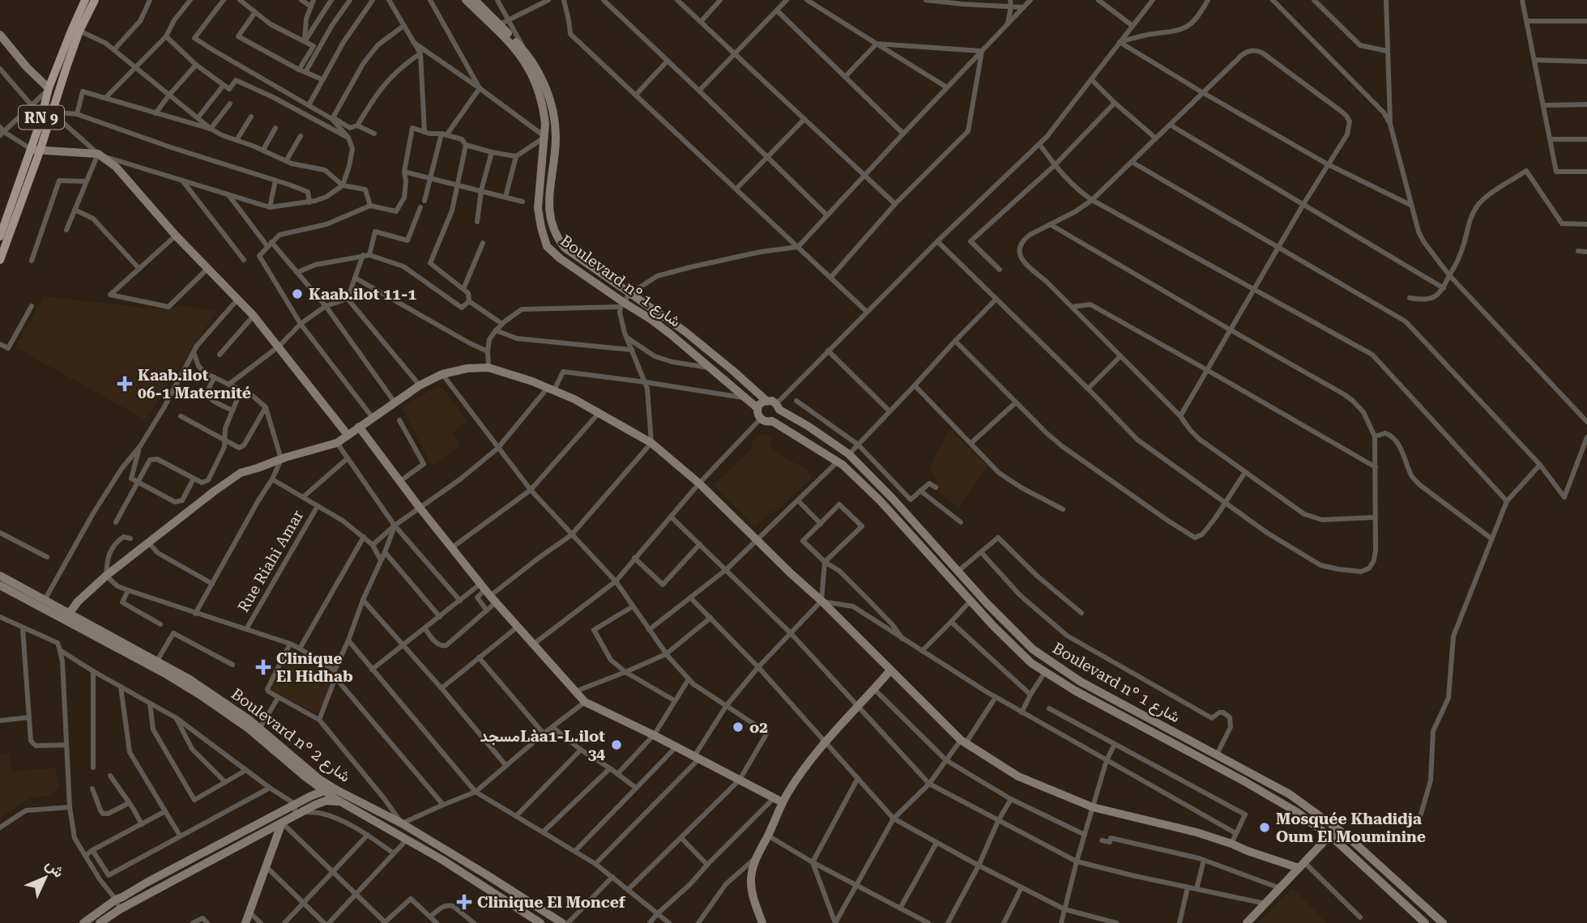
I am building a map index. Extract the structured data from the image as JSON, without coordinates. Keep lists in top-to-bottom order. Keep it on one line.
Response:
{"streets":{"main road":["RN 9","Boulevard n° شارع 1","Boulevard n° شارع 2"],"street":["Rue Riahi Amar"]},"places":{"other":["Kaab.ilot 11-1","o2","مسجدLàa1-L.ilot 34","Mosquée Khadidja Oum El Mouminine"],"health":["Kaab.ilot 06-1 Maternité","Clinique El Hidhab","Clinique El Moncef"]},"north":"top right"}
